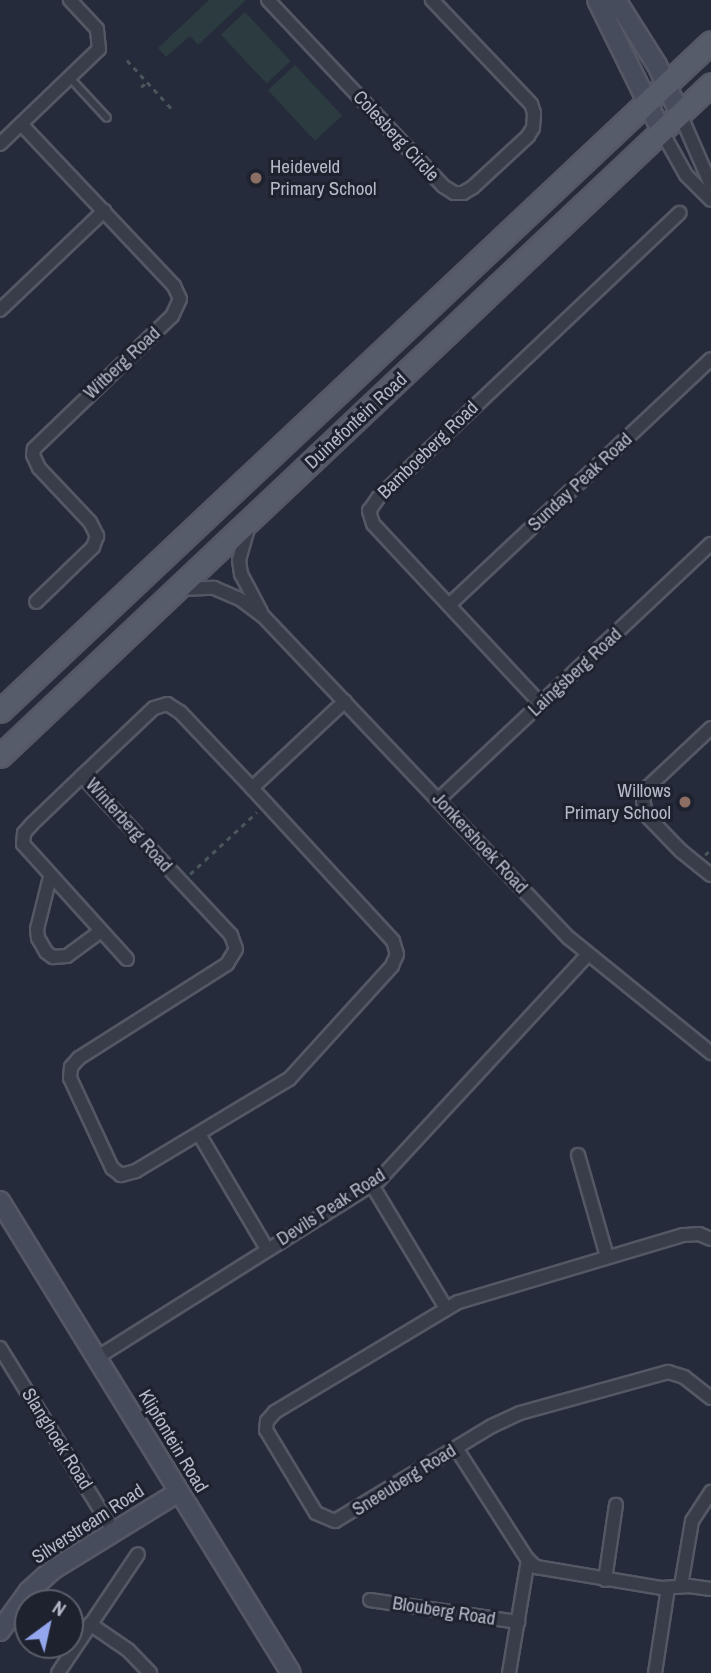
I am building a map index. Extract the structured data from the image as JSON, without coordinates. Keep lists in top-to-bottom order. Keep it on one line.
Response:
{"streets":{"main road":["Duinefontein Road","Klipfontein Road","Silverstream Road"],"street":["Colesberg Circle","Witberg Road","Bamboeberg Road","Sunday Peak Road","Laingsberg Road","Winterberg Road","Jonkershoek Road","Devils Peak Road","Slanghoek Road","Sneeuberg Road","Blouberg Road"]},"crossings":[["Duinefontein Road","Jonkershoek Road"],["Bamboeberg Road","Sunday Peak Road"],["Bamboeberg Road","Laingsberg Road"],["Laingsberg Road","Jonkershoek Road"],["Jonkershoek Road","Devils Peak Road"],["Devils Peak Road","Klipfontein Road"],["Slanghoek Road","Silverstream Road"],["Klipfontein Road","Silverstream Road"]],"places":["Heideveld Primary School","Willows Primary School"],"north":"top right"}
